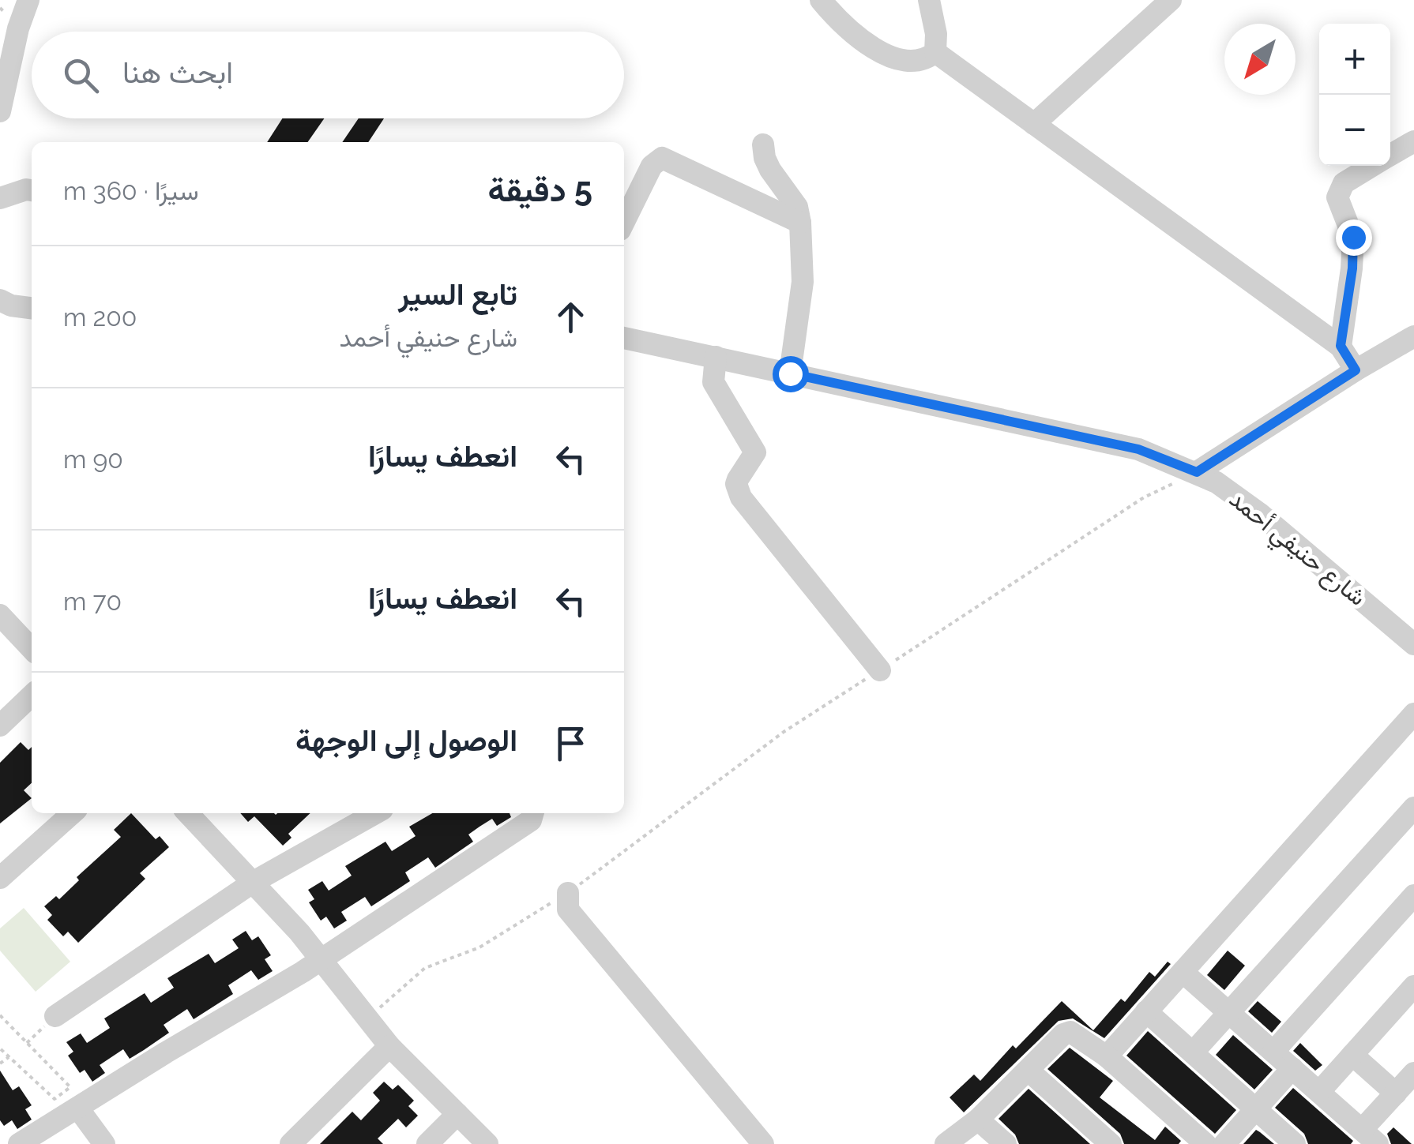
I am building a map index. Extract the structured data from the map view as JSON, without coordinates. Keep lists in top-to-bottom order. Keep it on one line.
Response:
{"streets":{"street":["شارع حنيفي أحمد"]},"north":"bottom left","page":{"map_buttons":["+","−"],"search":"ابحث هنا","heading":["5 دقيقة","سيرًا · 360 m"],"list":[["تابع السير","شارع حنيفي أحمد","200 m"],["انعطف يسارًا","90 m"],["انعطف يسارًا","70 m"],"الوصول إلى الوجهة"]}}
